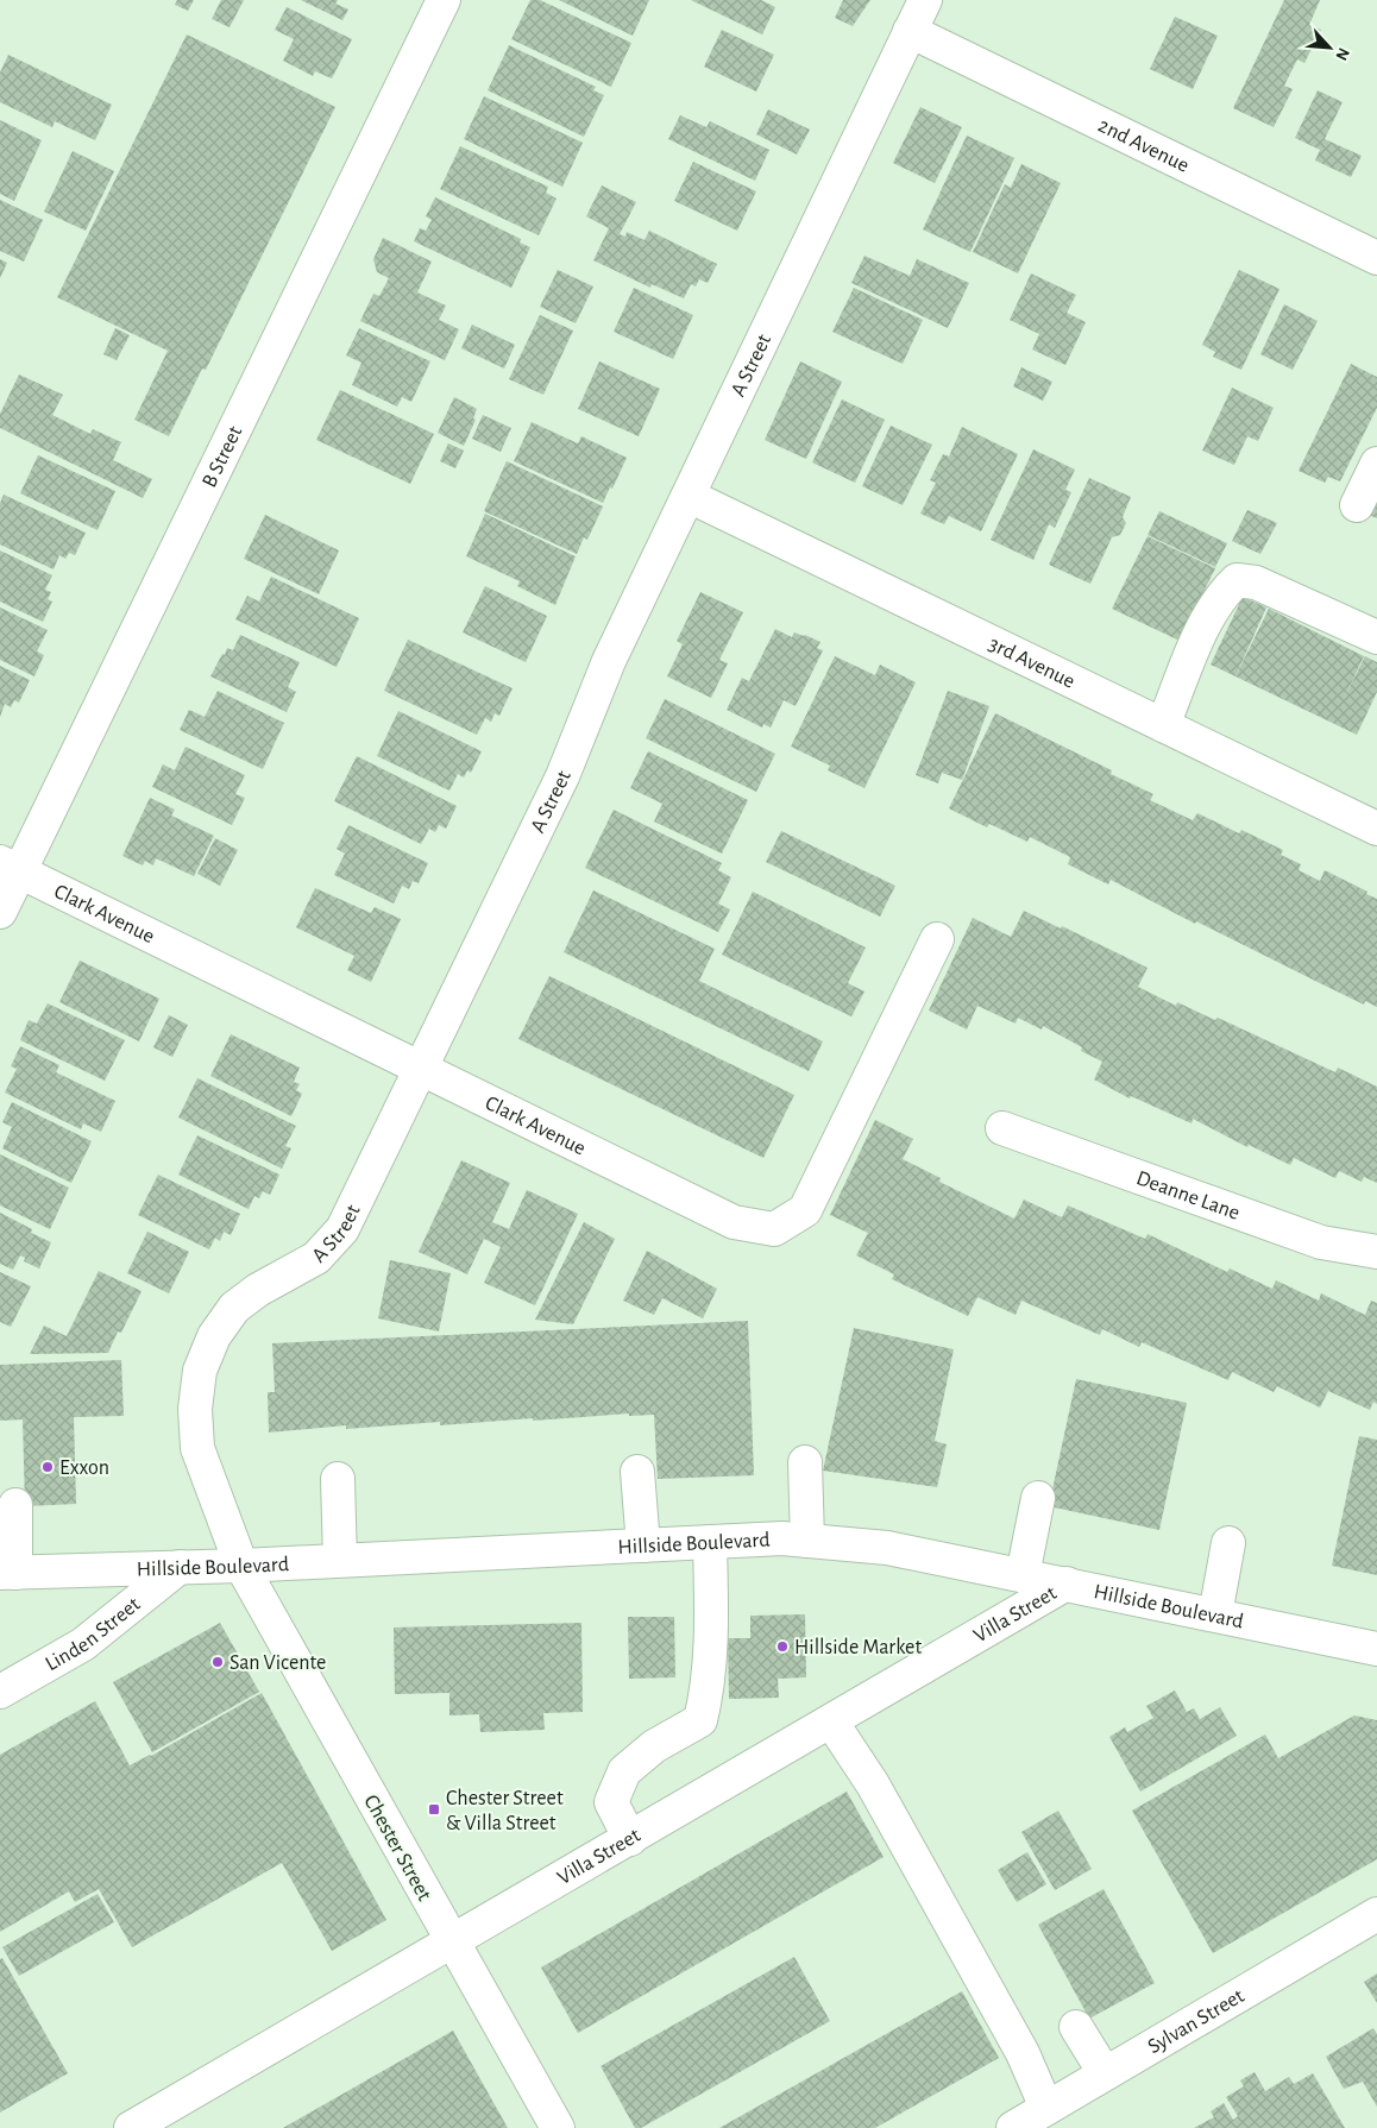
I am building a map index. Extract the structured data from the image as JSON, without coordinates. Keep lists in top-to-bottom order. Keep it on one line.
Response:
{"streets":{"street":["2nd Avenue","A Street","B Street","3rd Avenue","Clark Avenue","Deanne Lane","Hillside Boulevard","Villa Street","Linden Street","Chester Street","Sylvan Street"]},"crossings":[["2nd Avenue","A Street"],["A Street","3rd Avenue"],["A Street","Clark Avenue"],["A Street","Hillside Boulevard"],["A Street","Chester Street"],["B Street","Clark Avenue"],["Hillside Boulevard","Villa Street"],["Hillside Boulevard","Linden Street"],["Hillside Boulevard","Chester Street"],["Villa Street","Chester Street"]],"places":{"other":["Exxon","Hillside Market","San Vicente"],"transit":["Chester Street & Villa Street"]},"north":"bottom right"}
